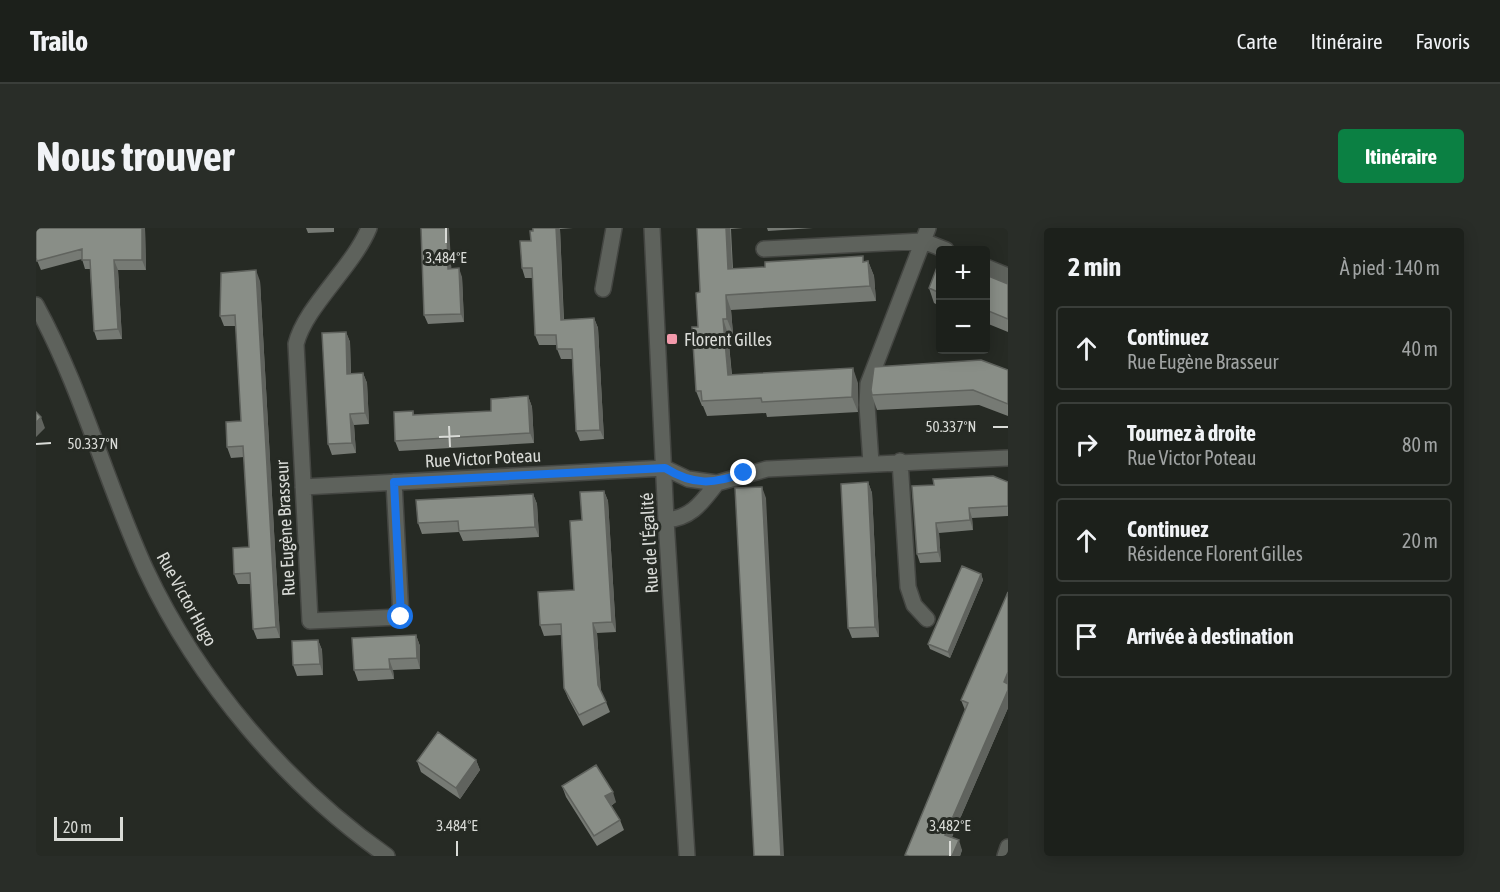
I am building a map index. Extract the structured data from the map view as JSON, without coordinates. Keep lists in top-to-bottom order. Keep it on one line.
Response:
{"streets":{"street":["Rue Victor Poteau","Rue Eugène Brasseur","Rue de l'Égalité","Rue Victor Hugo"]},"crossings":[["Rue Victor Poteau","Rue Eugène Brasseur"],["Rue Victor Poteau","Rue de l'Égalité"]],"places":{"transit":["Florent Gilles"]},"scale_bar":"20 m","page":{"header":"Trailo","nav":["Carte","Itinéraire","Favoris"],"buttons":"Itinéraire","title":"Nous trouver","heading":["2 min","À pied · 140 m"],"map_buttons":["+","−"],"list":[["Continuez","Rue Eugène Brasseur","40 m"],["Tournez à droite","Rue Victor Poteau","80 m"],["Continuez","Résidence Florent Gilles","20 m"],"Arrivée à destination"],"scale":"20 m"},"coordinates":["3.484°E","50.337°N","3.482°E"]}
